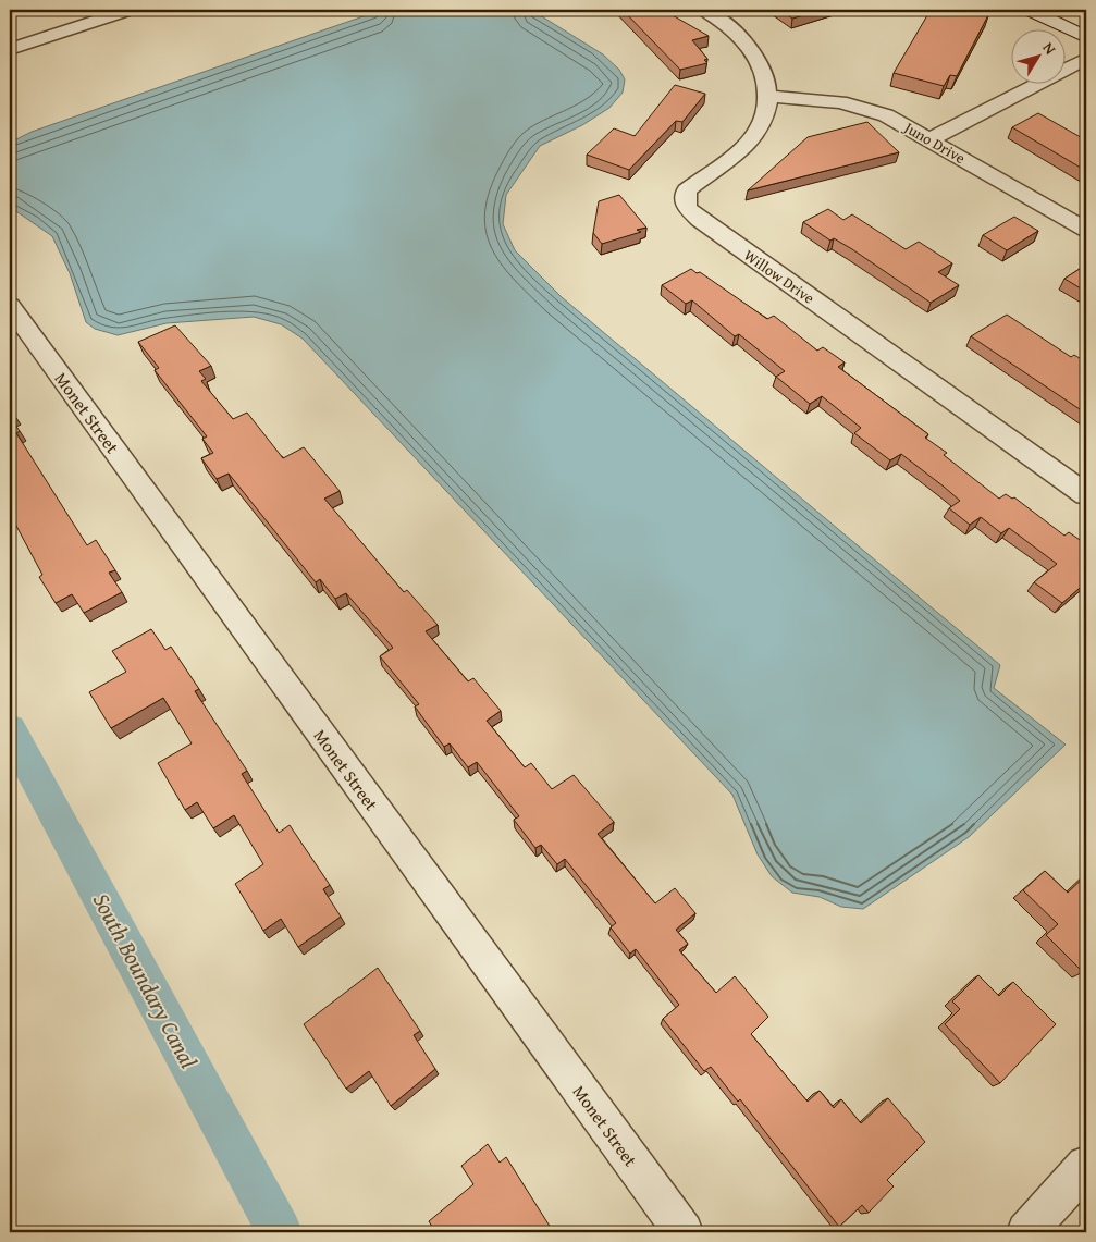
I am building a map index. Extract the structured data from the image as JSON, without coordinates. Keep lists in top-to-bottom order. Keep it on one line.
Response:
{"streets":{"street":["Juno Drive","Willow Drive","Monet Street"]},"crossings":[["Juno Drive","Willow Drive"]],"water":["South Boundary Canal"],"north":"top right"}
